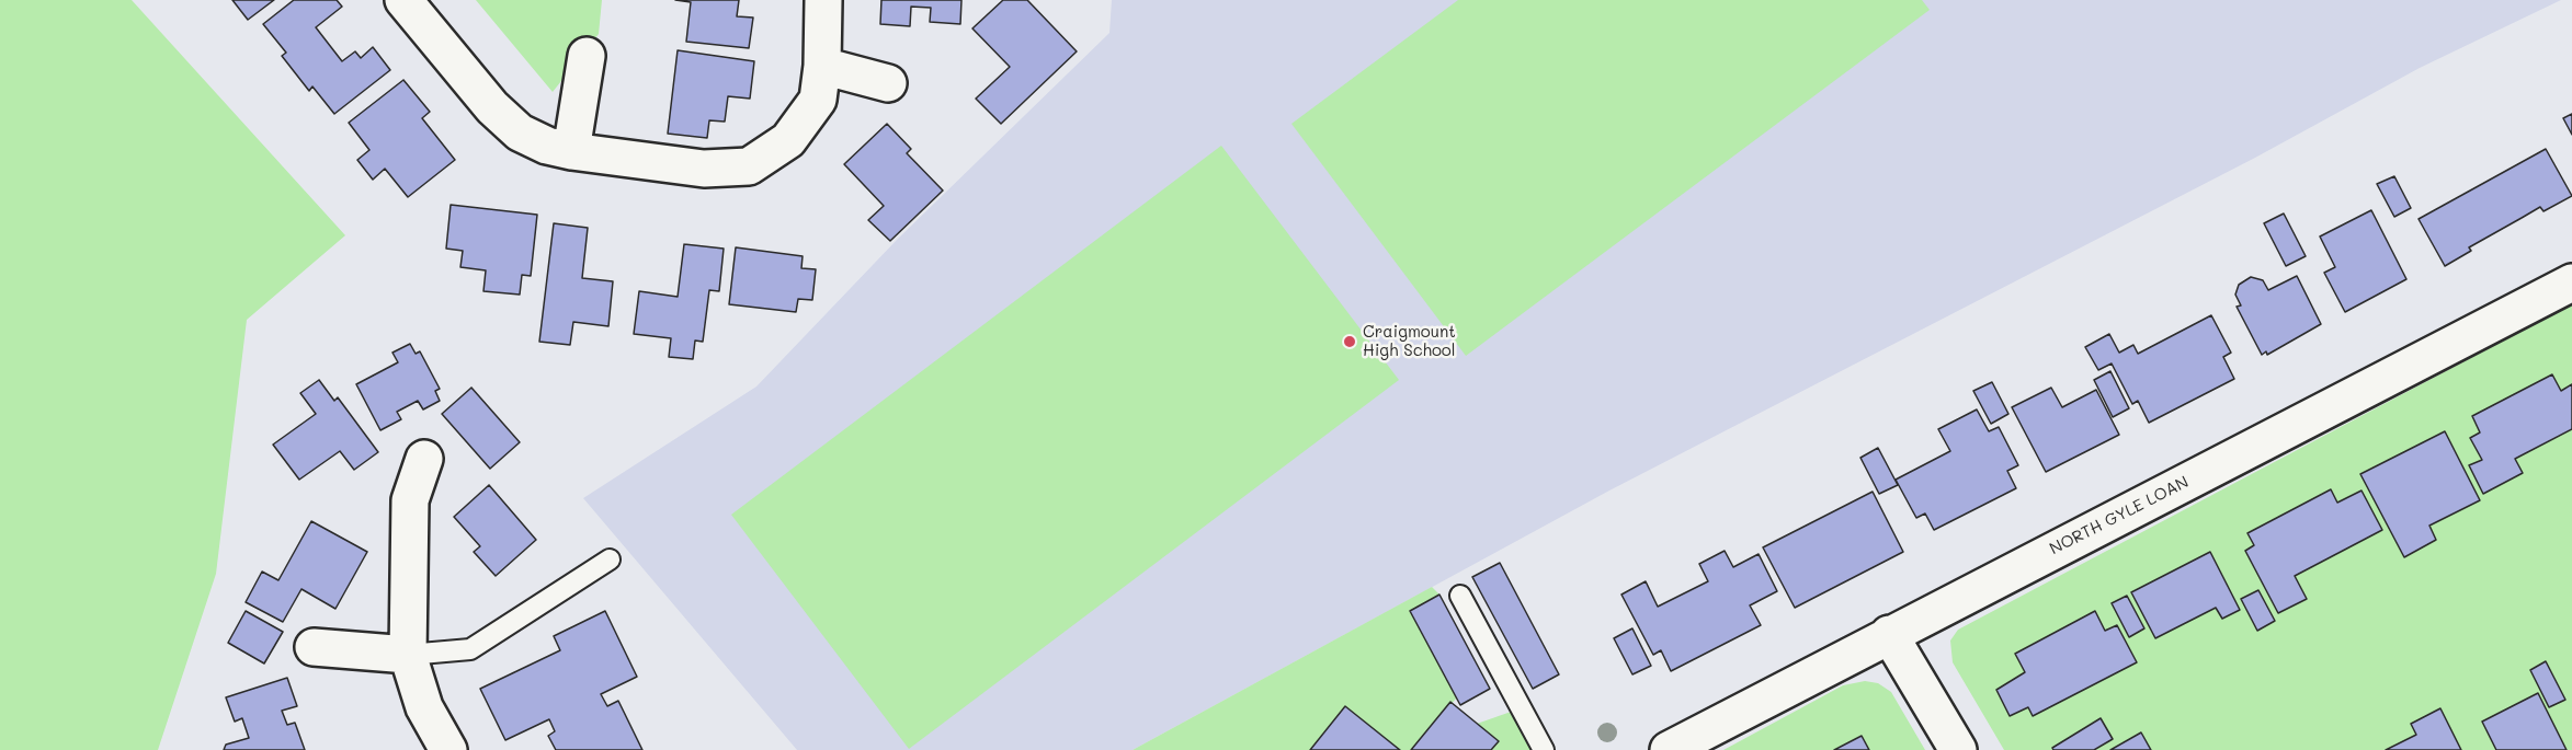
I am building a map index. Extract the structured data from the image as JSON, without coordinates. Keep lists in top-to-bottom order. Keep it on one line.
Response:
{"streets":{"street":["NORTH GYLE LOAN"]},"places":["Craigmount High School"]}
